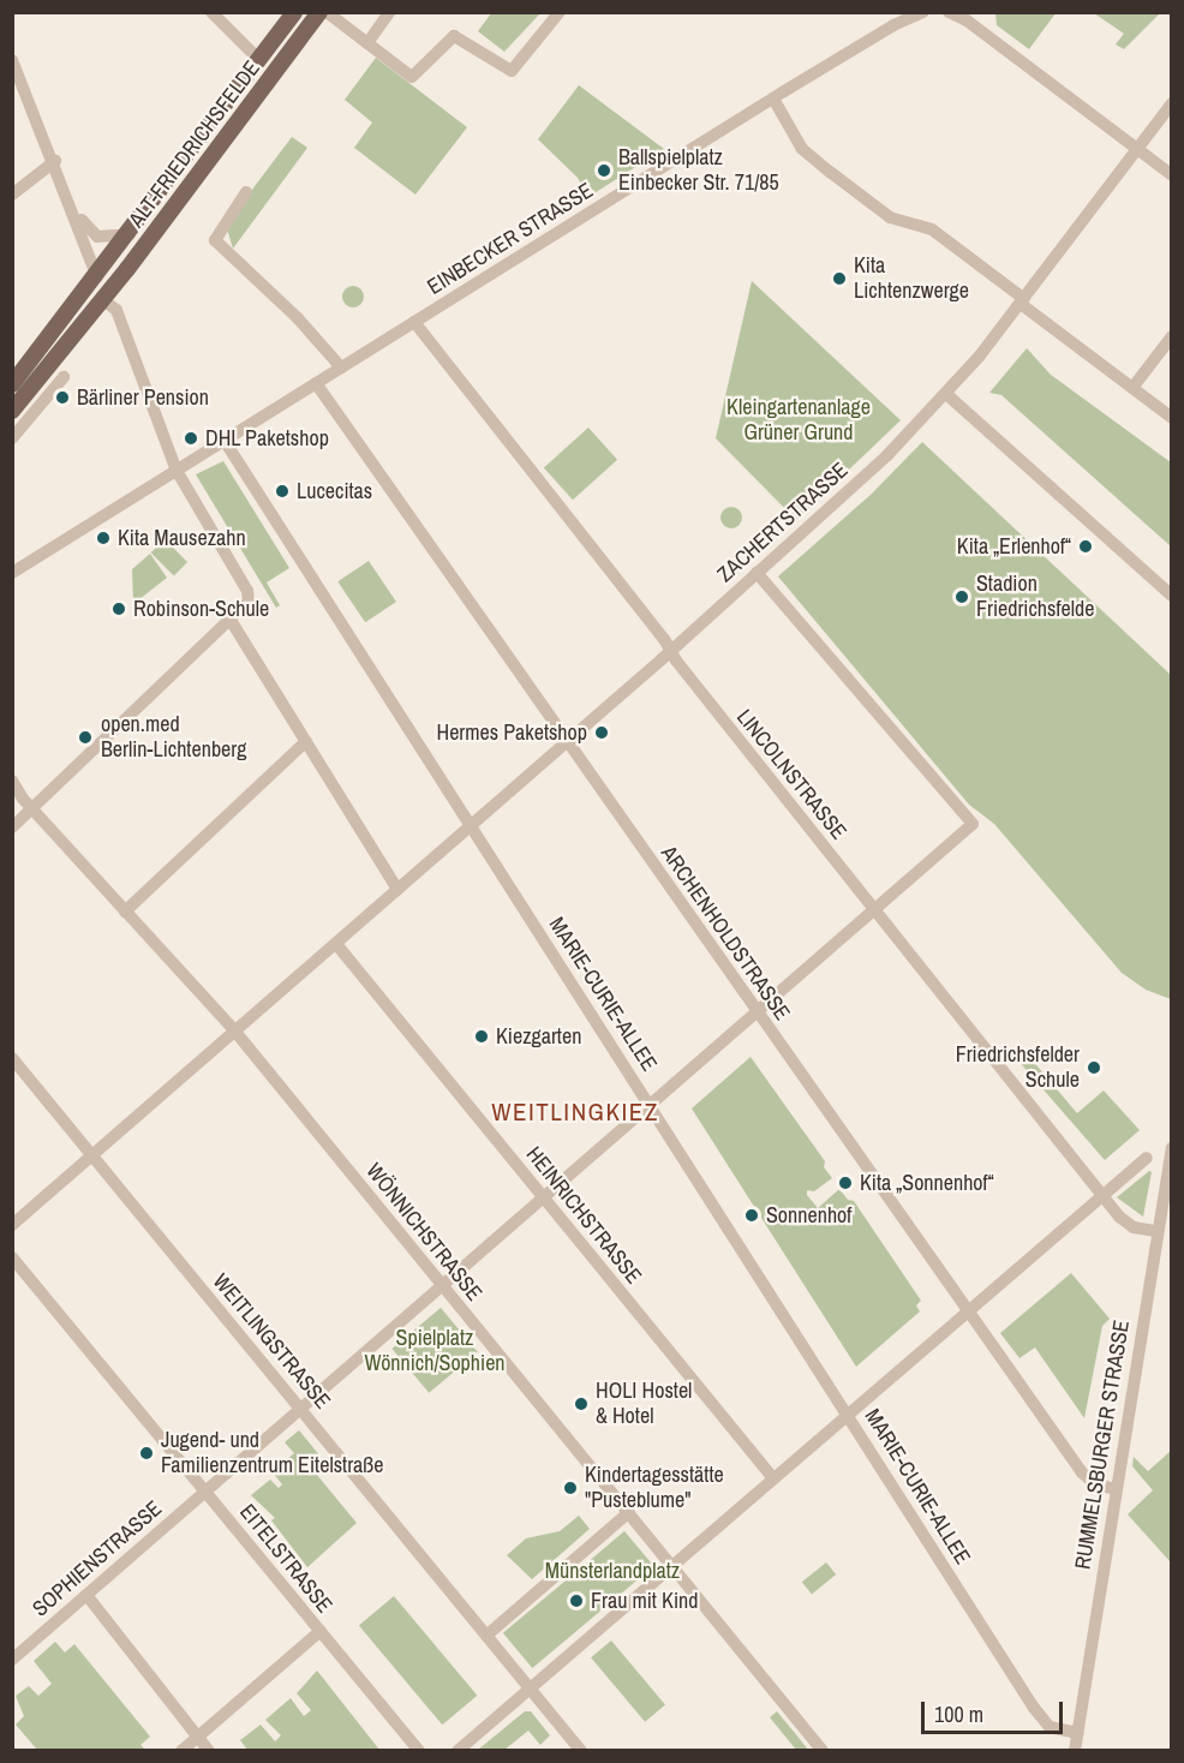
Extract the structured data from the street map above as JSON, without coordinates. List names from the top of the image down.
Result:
{
  "streets": {
    "main road": ["ALT-FRIEDRICHSFELDE"],
    "street": [
      "EINBECKER STRASSE",
      "ZACHERTSTRASSE",
      "LINCOLNSTRASSE",
      "ARCHENHOLDSTRASSE",
      "MARIE-CURIE-ALLEE",
      "HEINRICHSTRASSE",
      "WÖNNICHSTRASSE",
      "WEITLINGSTRASSE",
      "RUMMELSBURGER STRASSE",
      "SOPHIENSTRASSE",
      "EITELSTRASSE"
    ]
  },
  "crossings": [
    ["EINBECKER STRASSE", "LINCOLNSTRASSE"],
    ["EINBECKER STRASSE", "ARCHENHOLDSTRASSE"],
    ["EINBECKER STRASSE", "MARIE-CURIE-ALLEE"],
    ["ZACHERTSTRASSE", "LINCOLNSTRASSE"],
    ["ZACHERTSTRASSE", "ARCHENHOLDSTRASSE"],
    ["ZACHERTSTRASSE", "MARIE-CURIE-ALLEE"],
    ["ZACHERTSTRASSE", "HEINRICHSTRASSE"],
    ["ZACHERTSTRASSE", "WÖNNICHSTRASSE"],
    ["ZACHERTSTRASSE", "WEITLINGSTRASSE"],
    ["ZACHERTSTRASSE", "SOPHIENSTRASSE"],
    ["LINCOLNSTRASSE", "RUMMELSBURGER STRASSE"],
    ["LINCOLNSTRASSE", "SOPHIENSTRASSE"],
    ["ARCHENHOLDSTRASSE", "RUMMELSBURGER STRASSE"],
    ["ARCHENHOLDSTRASSE", "SOPHIENSTRASSE"],
    ["MARIE-CURIE-ALLEE", "RUMMELSBURGER STRASSE"],
    ["MARIE-CURIE-ALLEE", "SOPHIENSTRASSE"],
    ["HEINRICHSTRASSE", "SOPHIENSTRASSE"],
    ["WÖNNICHSTRASSE", "SOPHIENSTRASSE"],
    ["WEITLINGSTRASSE", "SOPHIENSTRASSE"],
    ["SOPHIENSTRASSE", "EITELSTRASSE"]
  ],
  "districts": ["WEITLINGKIEZ"],
  "parks": ["Kleingartenanlage Grüner Grund", "Spielplatz Wönnich/Sophien", "Münsterlandplatz"],
  "places": [
    "Ballspielplatz Einbecker Str. 71/85",
    "Kita Lichtenzwerge",
    "Bärliner Pension",
    "DHL Paketshop",
    "Lucecitas",
    "Kita Mausezahn",
    "Kita „Erlenhof“",
    "Stadion Friedrichsfelde",
    "Robinson-Schule",
    "Hermes Paketshop",
    "open.med Berlin-Lichtenberg",
    "Kiezgarten",
    "Friedrichsfelder Schule",
    "Kita „Sonnenhof“",
    "Sonnenhof",
    "HOLI Hostel & Hotel",
    "Jugend- und Familienzentrum Eitelstraße",
    "Kindertagesstätte \"Pusteblume\"",
    "Frau mit Kind"
  ],
  "scale_bar": "100 m"
}
